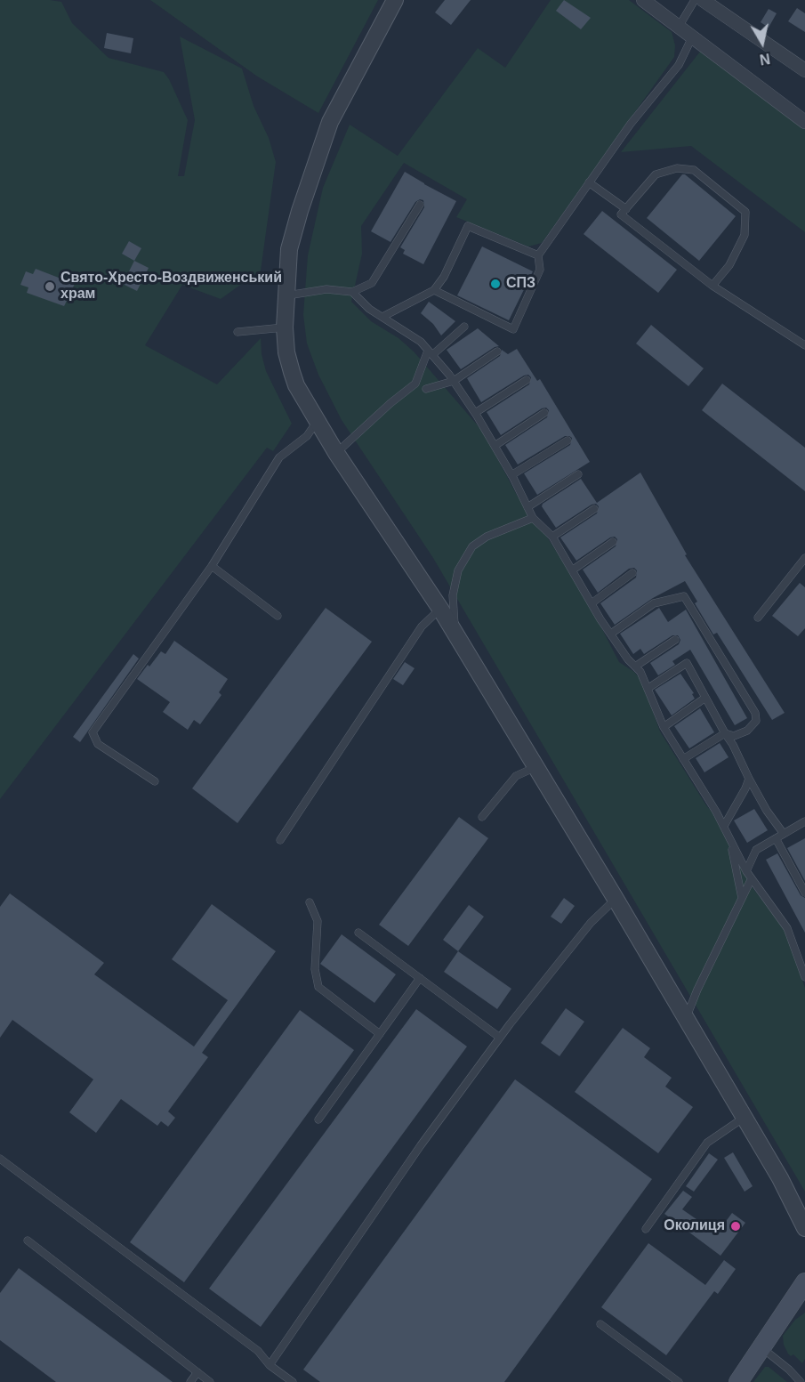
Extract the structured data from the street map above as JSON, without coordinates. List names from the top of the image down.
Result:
{
  "places": ["СПЗ", "Свято-Хресто-Воздвиженський храм", "Околиця"],
  "north": "bottom"
}
